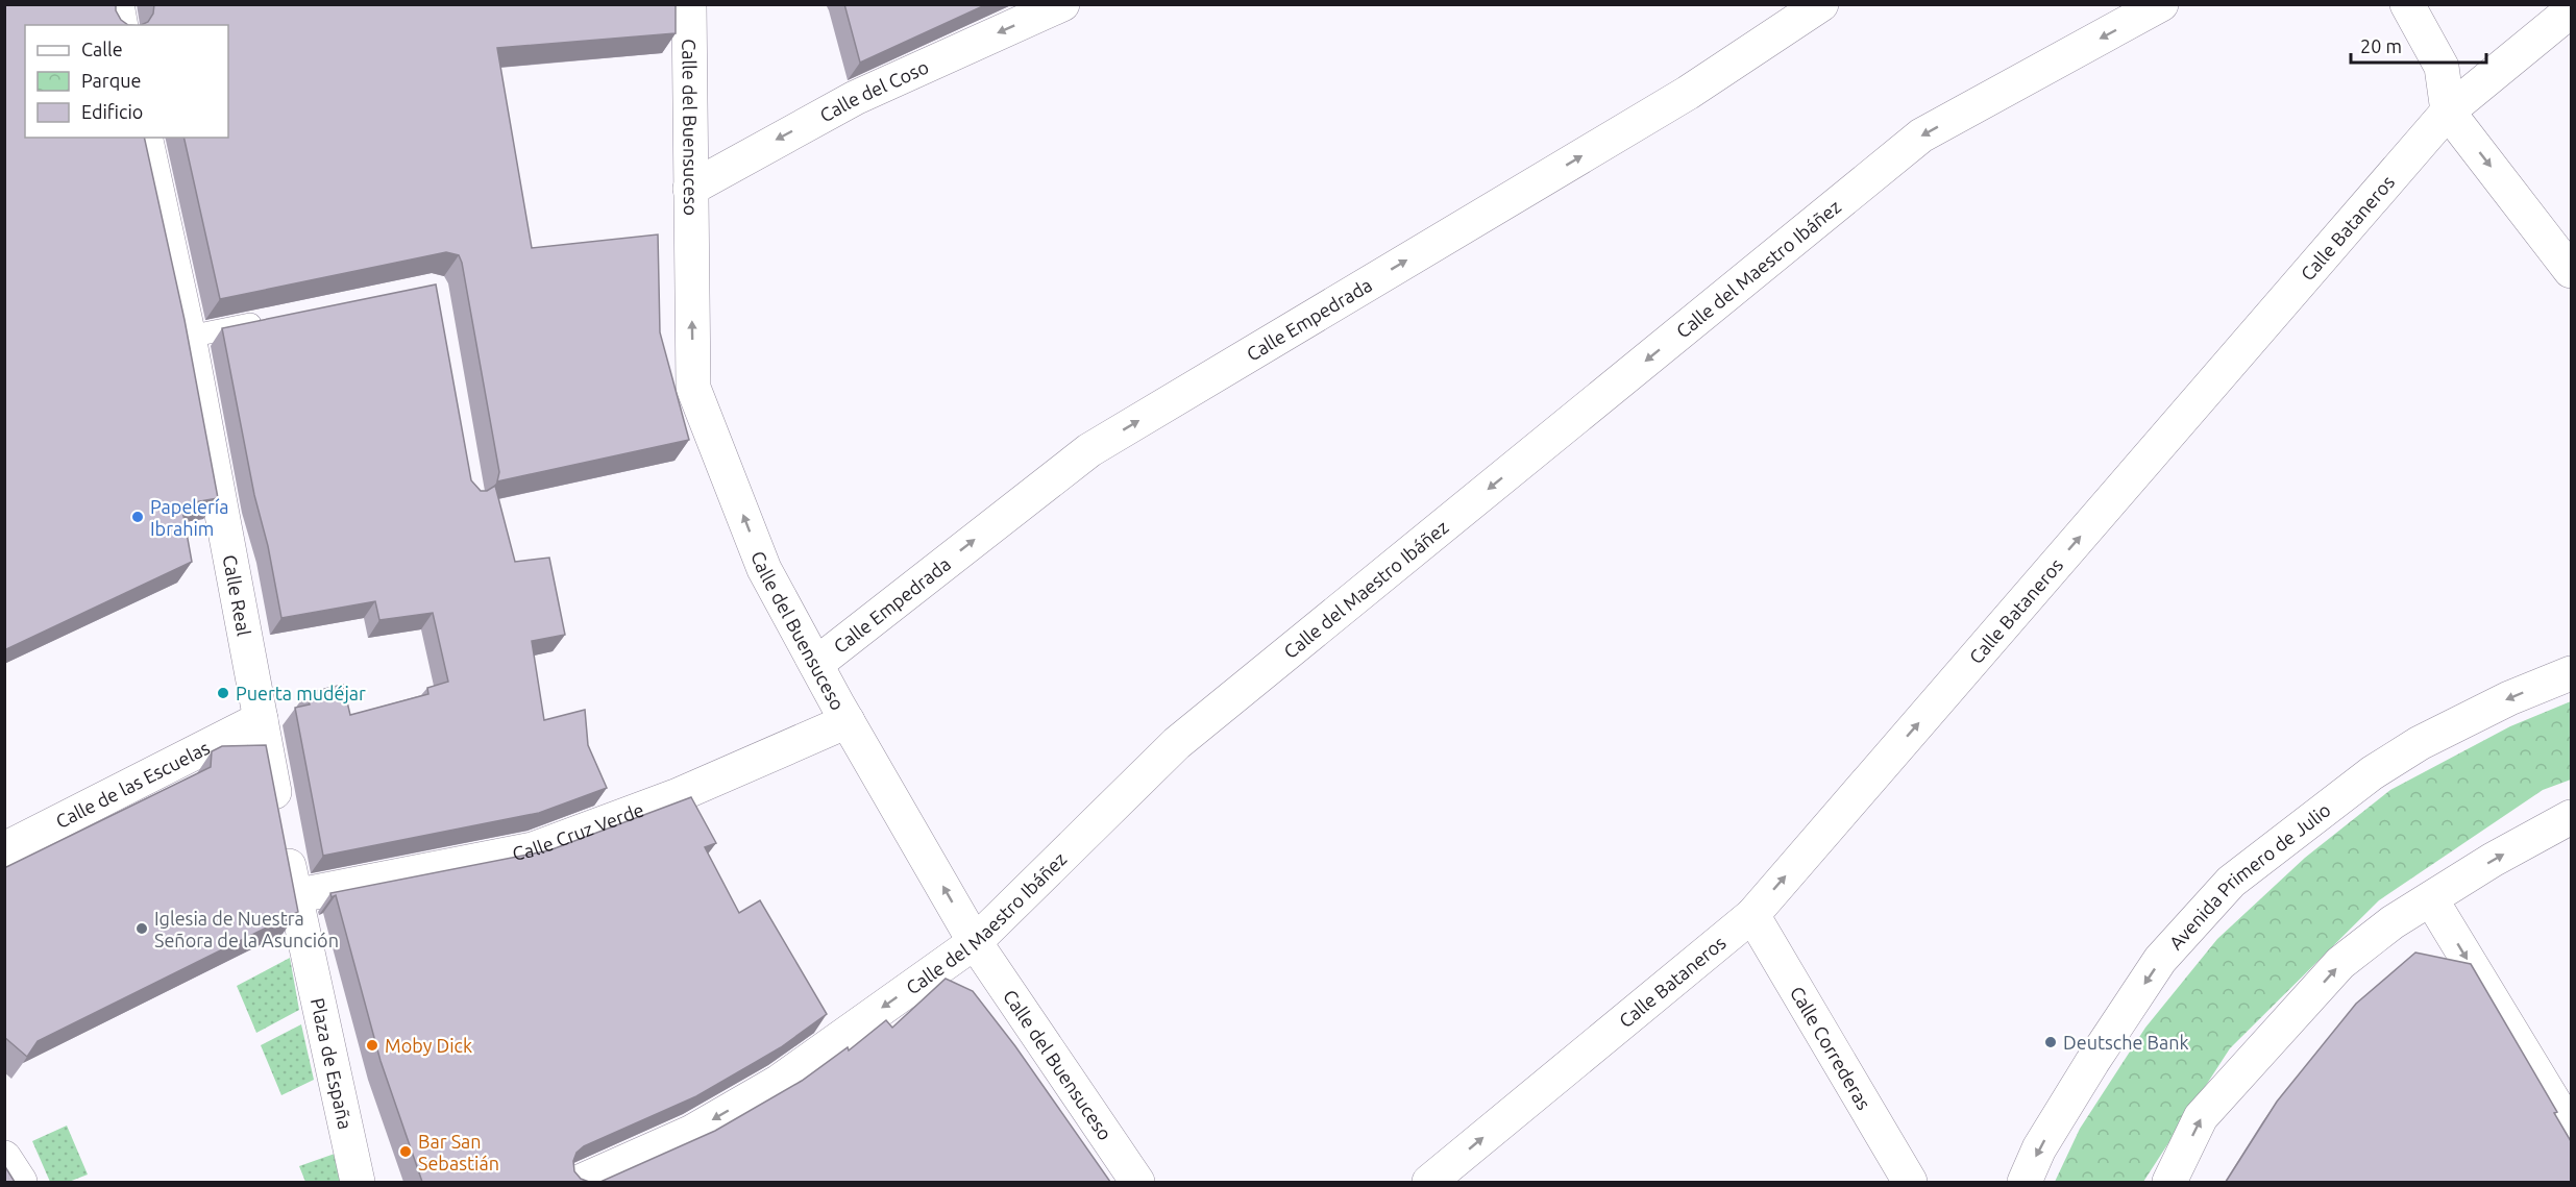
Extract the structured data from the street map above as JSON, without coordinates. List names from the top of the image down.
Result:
{
  "streets": {
    "street": [
      "Calle del Coso",
      "Calle del Buensuceso",
      "Calle Bataneros",
      "Calle del Maestro Ibáñez",
      "Calle Empedrada",
      "Calle Real",
      "Calle de las Escuelas",
      "Calle Cruz Verde",
      "Avenida Primero de Julio",
      "Calle Correderas",
      "Plaza de España"
    ]
  },
  "crossings": [
    ["Calle del Coso", "Calle del Buensuceso"],
    ["Calle del Buensuceso", "Calle del Maestro Ibáñez"],
    ["Calle del Buensuceso", "Calle Empedrada"],
    ["Calle del Buensuceso", "Calle Cruz Verde"],
    ["Calle Bataneros", "Calle Correderas"],
    ["Calle Real", "Calle de las Escuelas"],
    ["Calle Real", "Calle Cruz Verde"],
    ["Calle Real", "Plaza de España"]
  ],
  "one_way": [
    "Calle del Coso",
    "Calle del Buensuceso",
    "Calle Bataneros",
    "Calle del Maestro Ibáñez",
    "Calle Empedrada"
  ],
  "places": [
    "Papelería Ibrahim",
    "Puerta mudéjar",
    "Iglesia de Nuestra Señora de la Asunción",
    "Deutsche Bank",
    "Moby Dick",
    "Bar San Sebastián"
  ],
  "legend": ["Calle", "Parque", "Edificio"],
  "scale_bar": "20 m"
}
